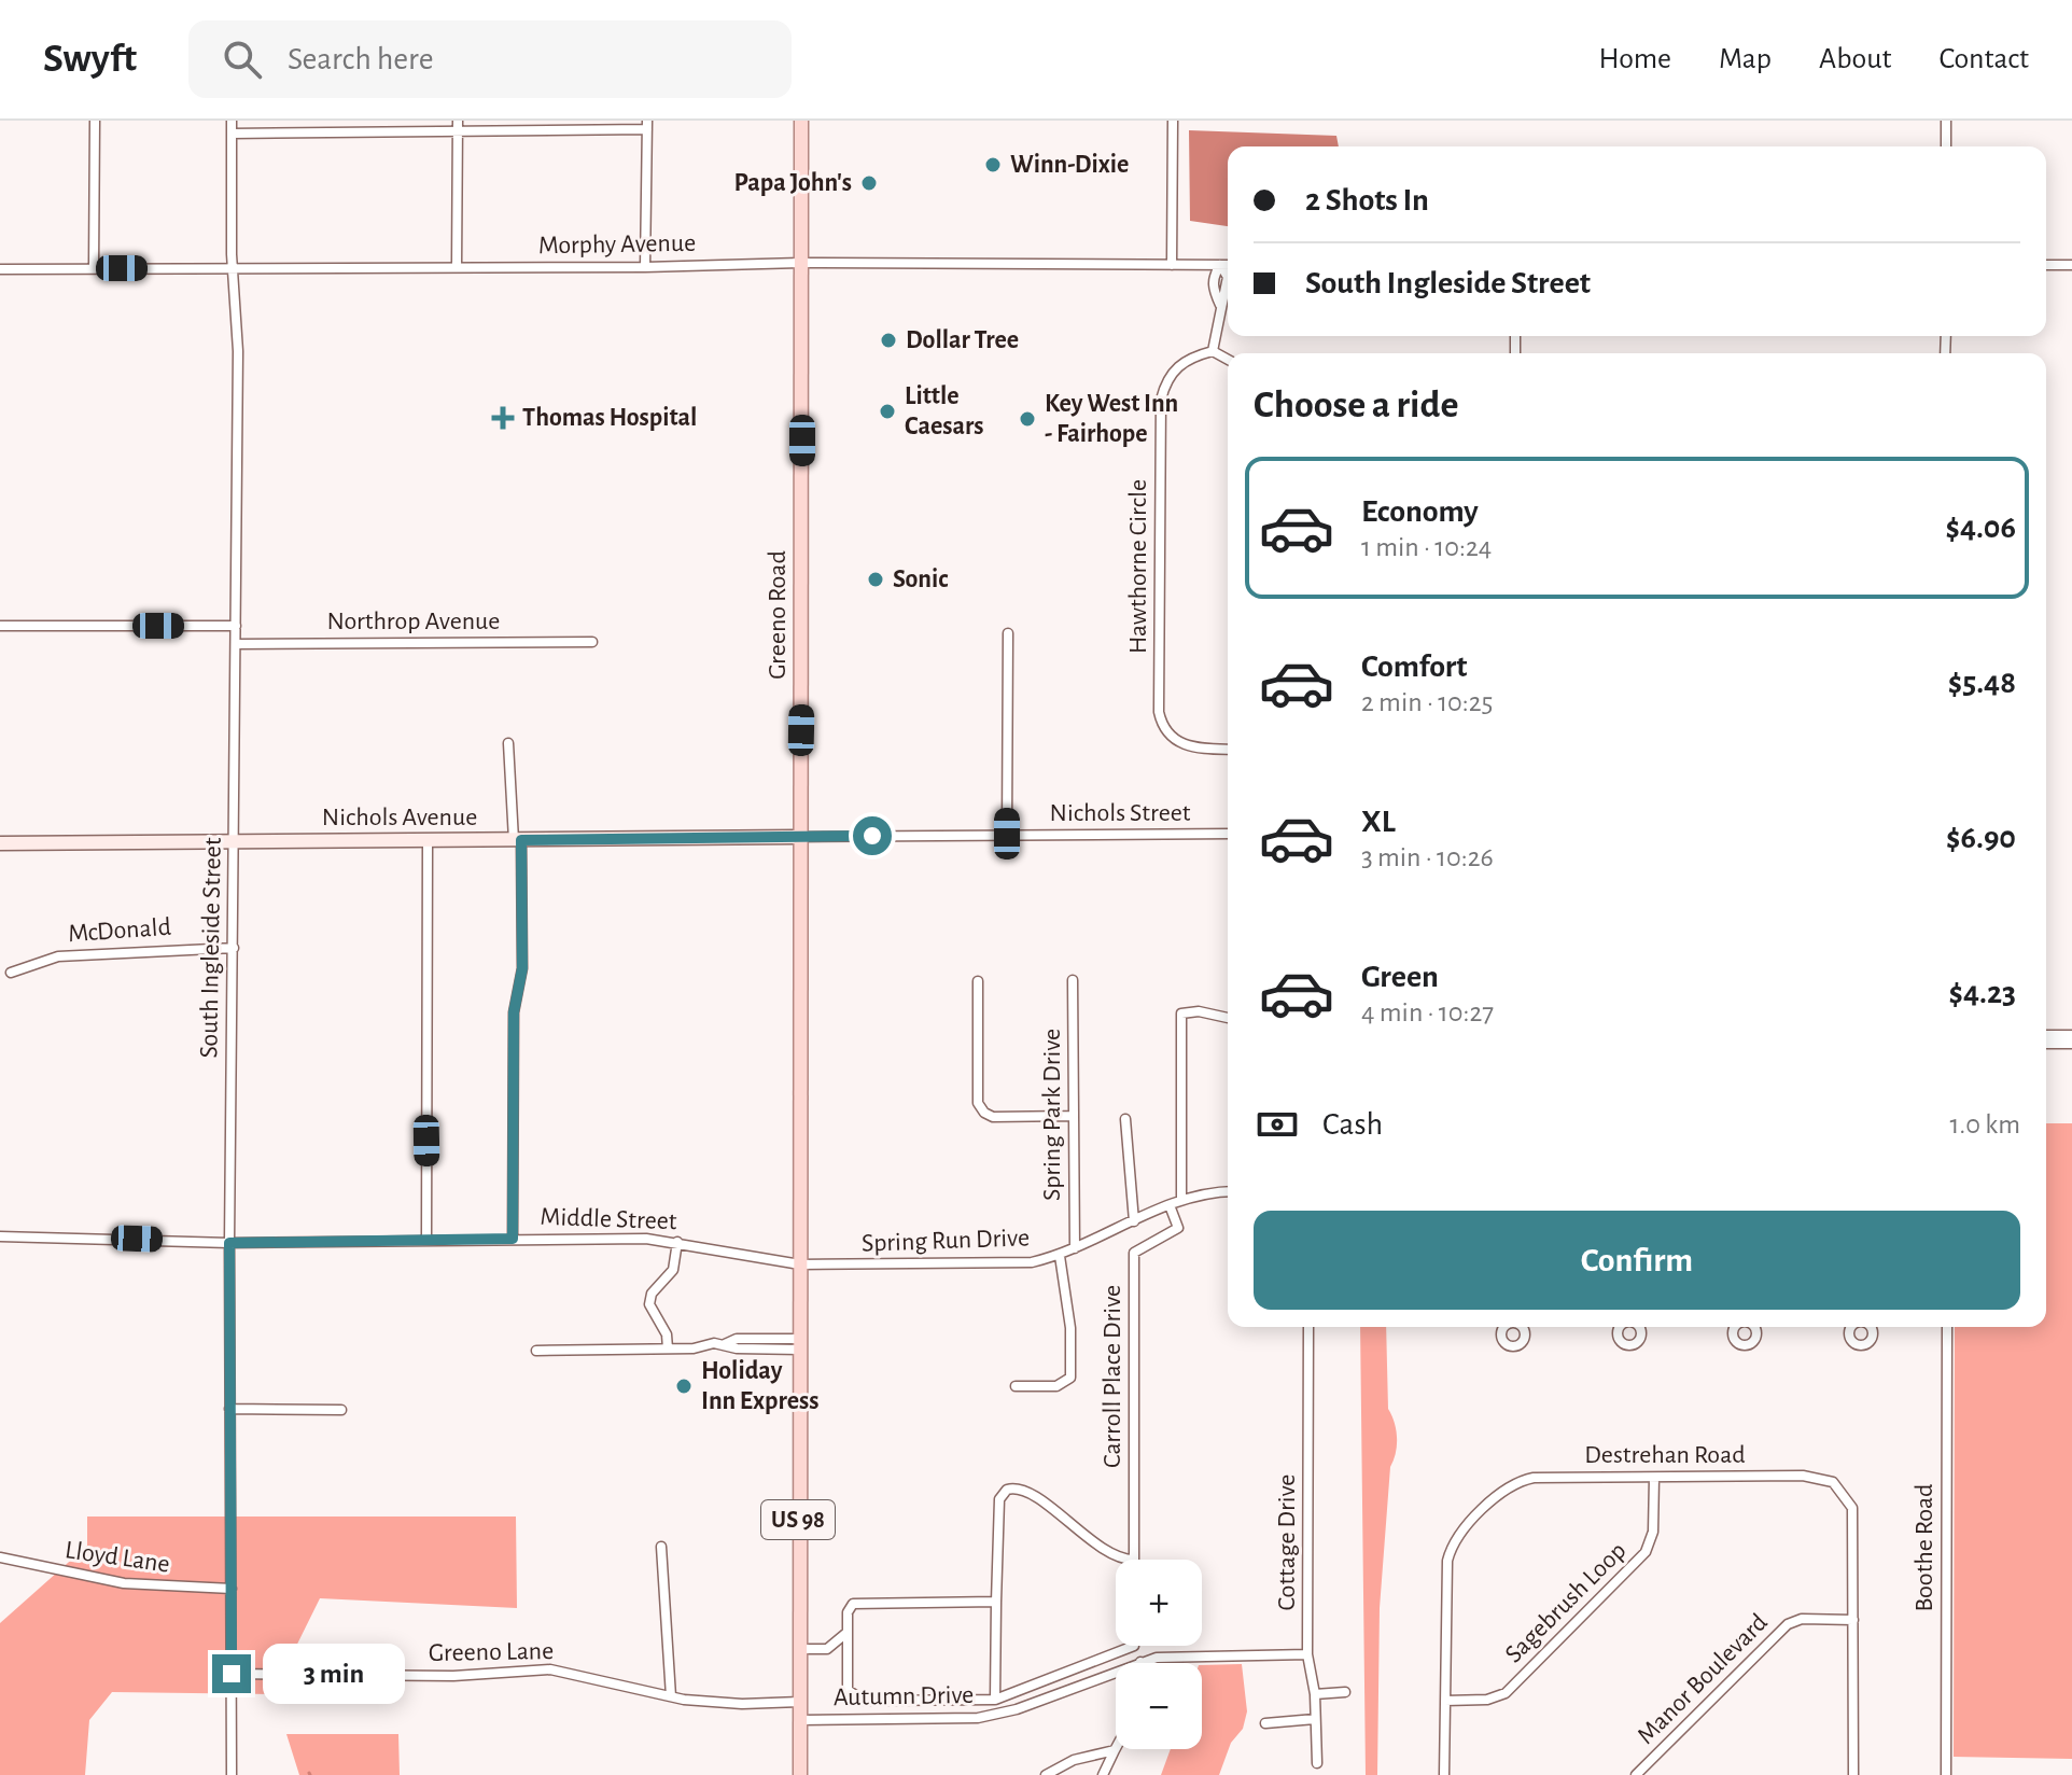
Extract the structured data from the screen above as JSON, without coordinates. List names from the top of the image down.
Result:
{
  "streets": {
    "main road": ["Greeno Road", "US 98"],
    "street": [
      "Morphy Avenue",
      "Hawthorne Circle",
      "Northrop Avenue",
      "Nichols Street",
      "Nichols Avenue",
      "McDonald",
      "South Ingleside Street",
      "Spring Park Drive",
      "Middle Street",
      "Spring Run Drive",
      "Carroll Place Drive",
      "Destrehan Road",
      "Cottage Drive",
      "Boothe Road",
      "Lloyd Lane",
      "Sagebrush Loop",
      "Greeno Lane",
      "Manor Boulevard",
      "Autumn Drive"
    ]
  },
  "crossings": [
    ["Morphy Avenue", "Greeno Road"],
    ["Morphy Avenue", "South Ingleside Street"],
    ["Greeno Road", "Nichols Street"],
    ["Greeno Road", "Nichols Avenue"],
    ["Greeno Road", "Middle Street"],
    ["Greeno Road", "Spring Run Drive"],
    ["Greeno Road", "US 98"],
    ["Northrop Avenue", "South Ingleside Street"],
    ["Nichols Street", "Nichols Avenue"],
    ["Nichols Avenue", "South Ingleside Street"],
    ["McDonald", "South Ingleside Street"],
    ["South Ingleside Street", "Middle Street"],
    ["South Ingleside Street", "Lloyd Lane"],
    ["South Ingleside Street", "Greeno Lane"],
    ["Spring Park Drive", "Spring Run Drive"],
    ["Middle Street", "Spring Run Drive"],
    ["Middle Street", "US 98"],
    ["Spring Run Drive", "Carroll Place Drive"],
    ["Spring Run Drive", "US 98"],
    ["Destrehan Road", "Sagebrush Loop"],
    ["Destrehan Road", "Manor Boulevard"],
    ["US 98", "Greeno Lane"],
    ["US 98", "Autumn Drive"],
    ["Cottage Drive", "Autumn Drive"]
  ],
  "places": {
    "other": [
      "Winn-Dixie",
      "Papa John's",
      "Dollar Tree",
      "Little Caesars",
      "Key West Inn - Fairhope",
      "Sonic",
      "Holiday Inn Express"
    ],
    "health": ["Thomas Hospital"]
  },
  "page": {
    "header": "Swyft",
    "search": "Search here",
    "nav": [
      "Home",
      "Map",
      "About",
      "Contact"
    ],
    "banner": ["2 Shots In", "South Ingleside Street"],
    "heading": "Choose a ride",
    "list": [
      {
        "name": "Economy",
        "note": "1 min · 10:24",
        "value": "$4.06"
      },
      {
        "name": "Comfort",
        "note": "2 min · 10:25",
        "value": "$5.48"
      },
      {
        "name": "XL",
        "note": "3 min · 10:26",
        "value": "$6.90"
      },
      {
        "name": "Green",
        "note": "4 min · 10:27",
        "value": "$4.23"
      }
    ],
    "pay": ["Cash", "1.0 km"],
    "buttons": "Confirm",
    "map_buttons": ["+", "−"],
    "bubble": "3 min"
  }
}
